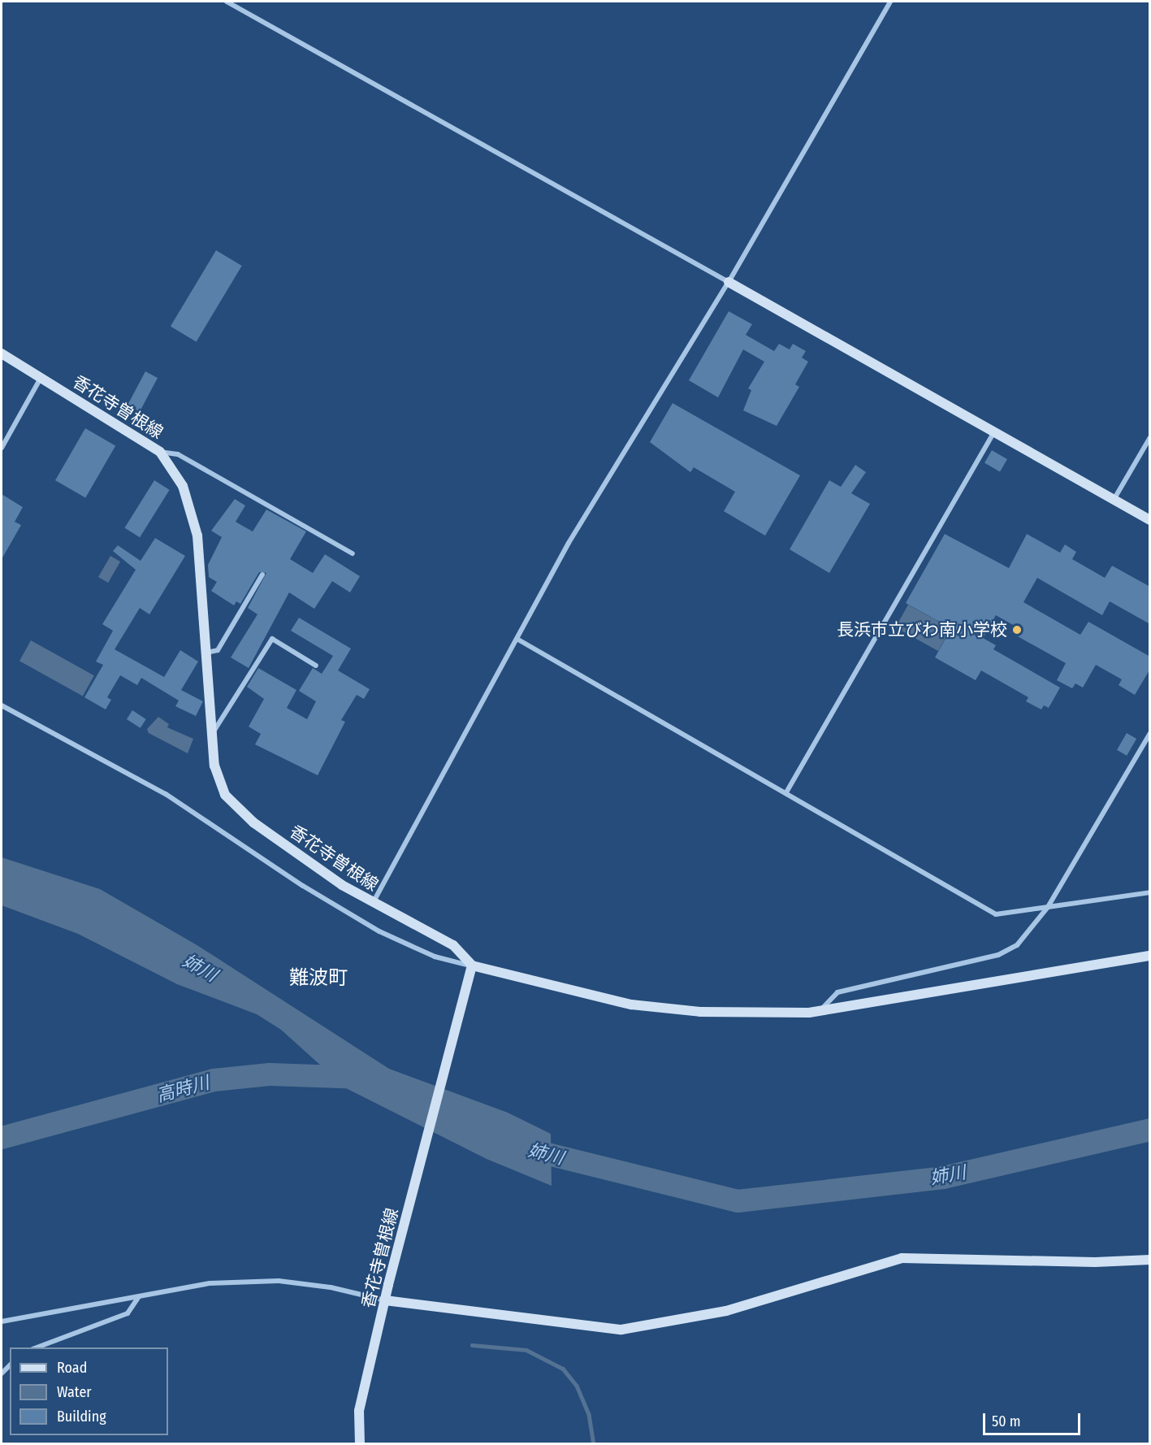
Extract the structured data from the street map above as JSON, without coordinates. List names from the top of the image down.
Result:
{
  "streets": {
    "street": ["香花寺曽根線"]
  },
  "districts": ["難波町"],
  "water": ["姉川", "高時川"],
  "places": ["長浜市立びわ南小学校"],
  "legend": ["Road", "Water", "Building"],
  "scale_bar": "50 m"
}
